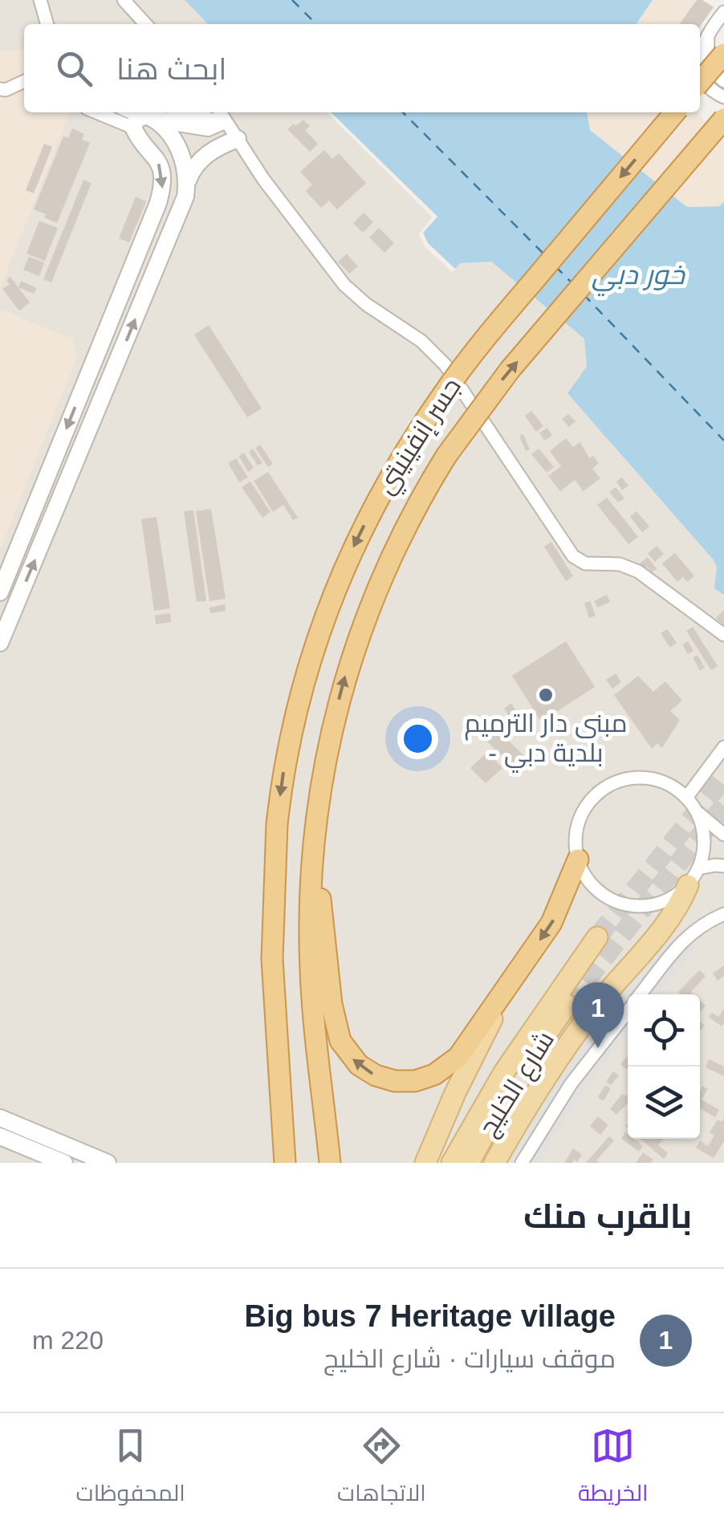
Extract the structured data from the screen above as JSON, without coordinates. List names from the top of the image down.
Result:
{
  "streets": {
    "highway": ["جسر إنفينيتي"],
    "main road": ["شارع الخليج"]
  },
  "water": ["خور دبي"],
  "places": ["مبنى دار الترميم - بلدية دبي"],
  "page": {
    "search": "ابحث هنا",
    "pins": "1",
    "heading": "بالقرب منك",
    "list": [
      {
        "mark": "1",
        "name": "Big bus 7 Heritage village",
        "note": "موقف سيارات · شارع الخليج",
        "value": "220 m"
      }
    ],
    "nav": ["الخريطة", "الاتجاهات", "المحفوظات"]
  }
}
